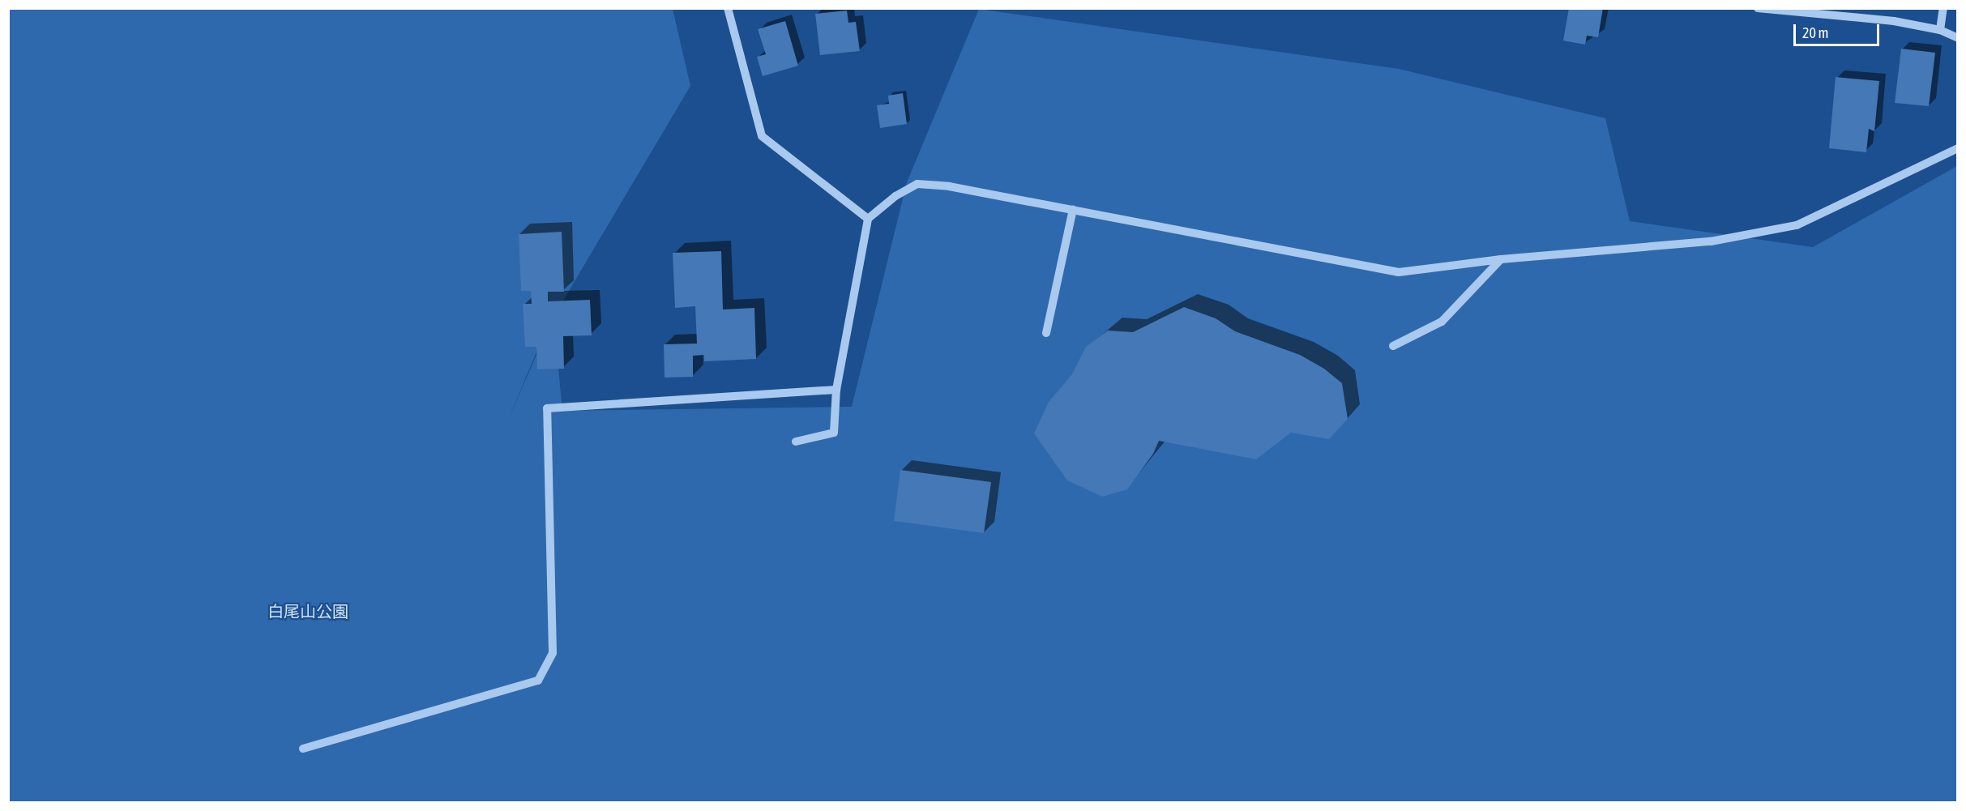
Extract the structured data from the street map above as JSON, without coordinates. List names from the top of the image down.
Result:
{
  "parks": ["白尾山公園"],
  "scale_bar": "20 m"
}
